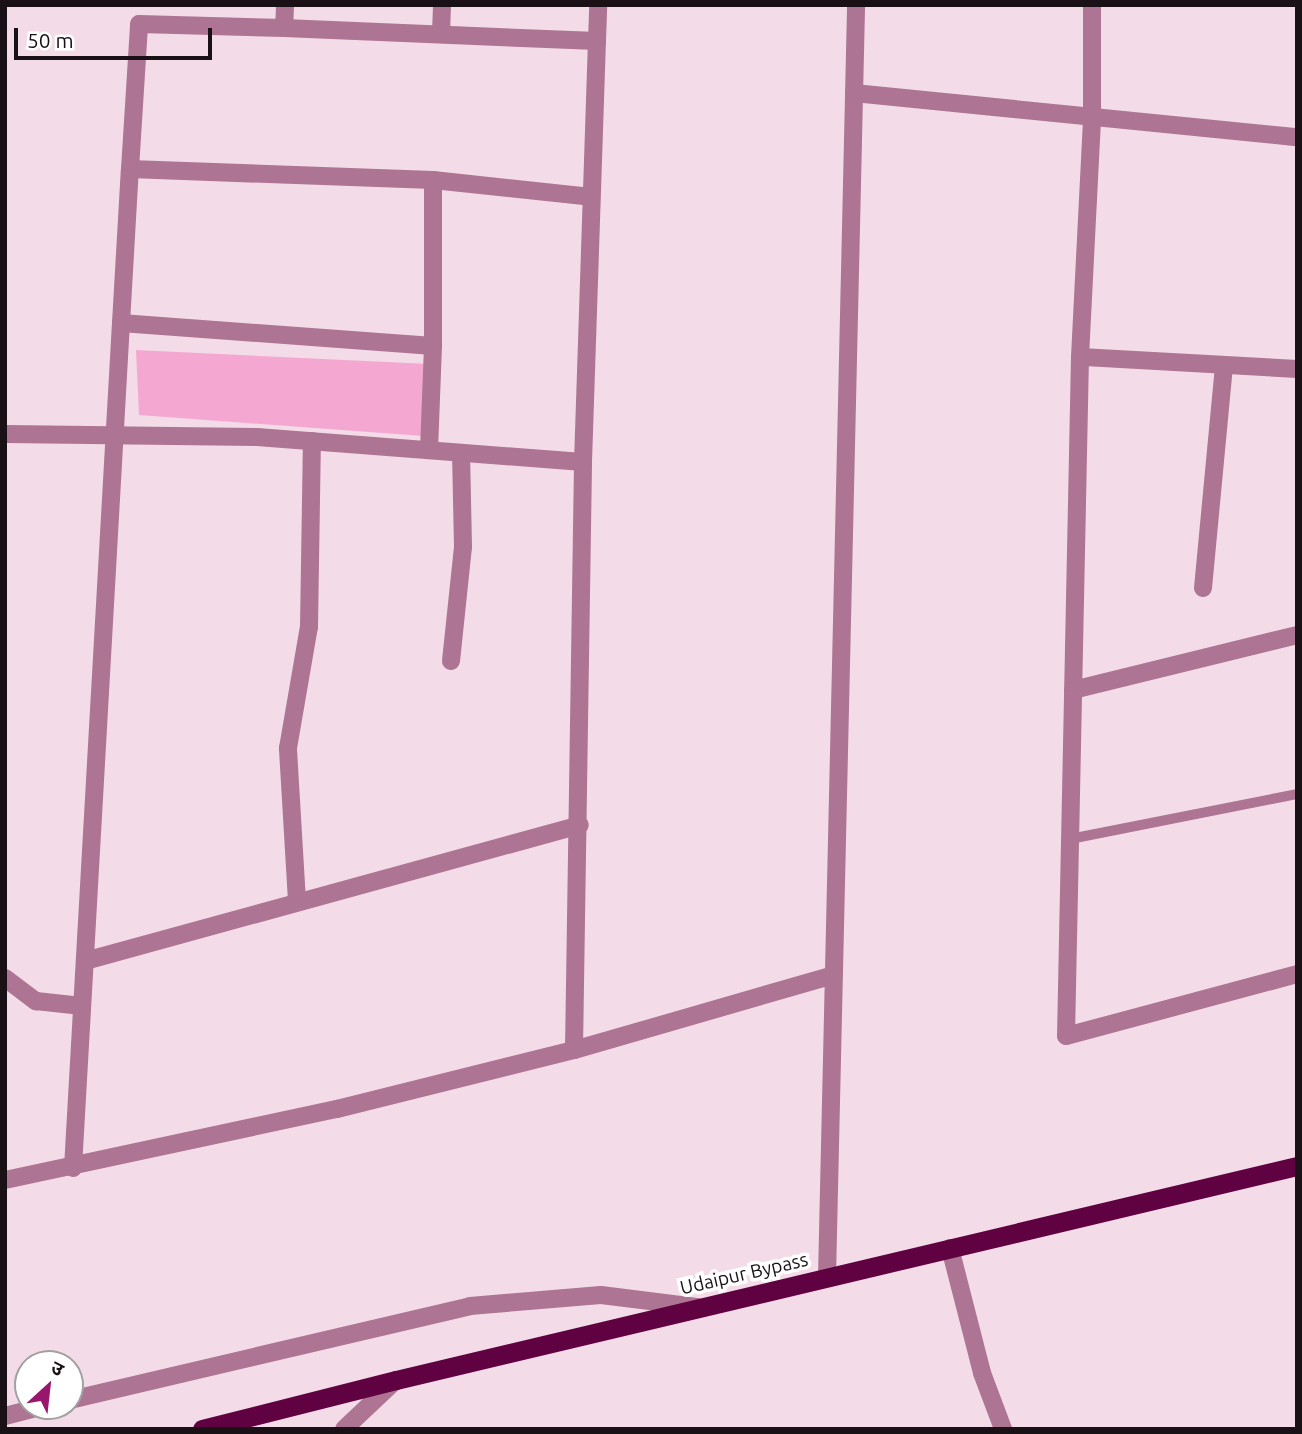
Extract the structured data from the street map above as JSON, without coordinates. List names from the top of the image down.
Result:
{
  "streets": {
    "highway": ["Udaipur Bypass"]
  },
  "scale_bar": "50 m",
  "north": "top right"
}
